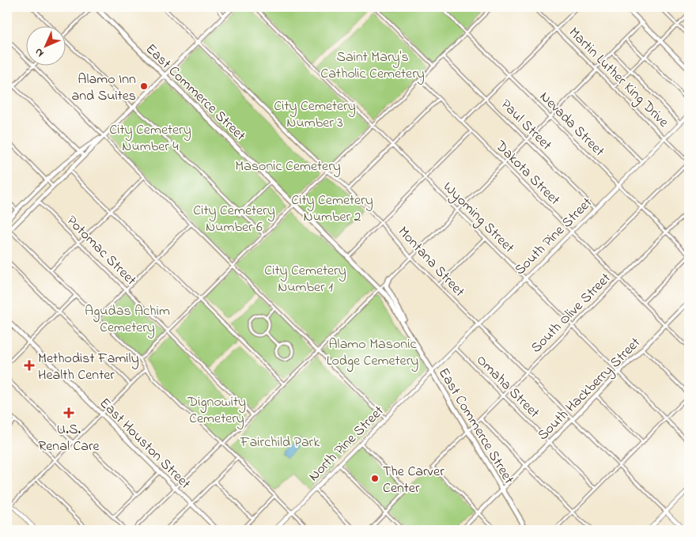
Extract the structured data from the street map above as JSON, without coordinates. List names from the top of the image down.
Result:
{
  "streets": {
    "main road": ["East Commerce Street", "South Hackberry Street", "East Houston Street"],
    "street": [
      "Martin Luther King Drive",
      "Nevada Street",
      "Paul Street",
      "Dakota Street",
      "Wyoming Street",
      "South Pine Street",
      "Potomac Street",
      "Montana Street",
      "South Olive Street",
      "Omaha Street",
      "North Pine Street"
    ]
  },
  "crossings": [
    ["Martin Luther King Drive", "South Pine Street"],
    ["East Commerce Street", "South Pine Street"],
    ["East Commerce Street", "South Olive Street"],
    ["East Commerce Street", "South Hackberry Street"],
    ["East Commerce Street", "North Pine Street"],
    ["Nevada Street", "South Pine Street"],
    ["Nevada Street", "South Olive Street"],
    ["Paul Street", "South Pine Street"],
    ["Dakota Street", "South Pine Street"],
    ["Dakota Street", "South Olive Street"],
    ["Dakota Street", "South Hackberry Street"],
    ["Wyoming Street", "South Pine Street"],
    ["Wyoming Street", "South Olive Street"],
    ["Wyoming Street", "South Hackberry Street"],
    ["South Pine Street", "Montana Street"],
    ["South Pine Street", "Omaha Street"],
    ["South Pine Street", "North Pine Street"],
    ["Montana Street", "South Olive Street"],
    ["Montana Street", "South Hackberry Street"],
    ["South Olive Street", "Omaha Street"],
    ["South Olive Street", "South Hackberry Street"],
    ["Omaha Street", "South Hackberry Street"]
  ],
  "parks": [
    "Saint Mary's Catholic Cemetery",
    "City Cemetery Number 3",
    "City Cemetery Number 4",
    "Masonic Cemetery",
    "City Cemetery Number 2",
    "City Cemetery Number 6",
    "City Cemetery Number 1",
    "Agudas Achim Cemetery",
    "Alamo Masonic Lodge Cemetery",
    "Dignowity Cemetery",
    "Fairchild Park"
  ],
  "places": {
    "other": ["Alamo Inn and Suites", "The Carver Center"],
    "health": ["Methodist Family Health Center", "U.S. Renal Care"]
  },
  "north": "bottom left"
}
